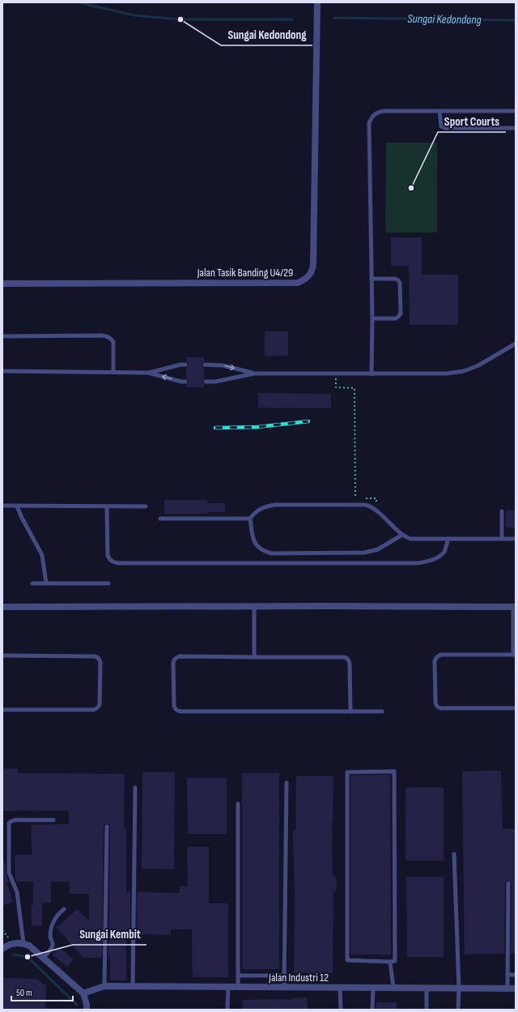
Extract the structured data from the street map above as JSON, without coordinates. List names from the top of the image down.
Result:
{
  "streets": {
    "street": ["Jalan Tasik Banding U4/29", "Jalan Industri 12"]
  },
  "water": ["Sungai Kedondong"],
  "places": ["Sungai Kedondong", "Sport Courts", "Sungai Kembit"],
  "scale_bar": "50 m"
}
